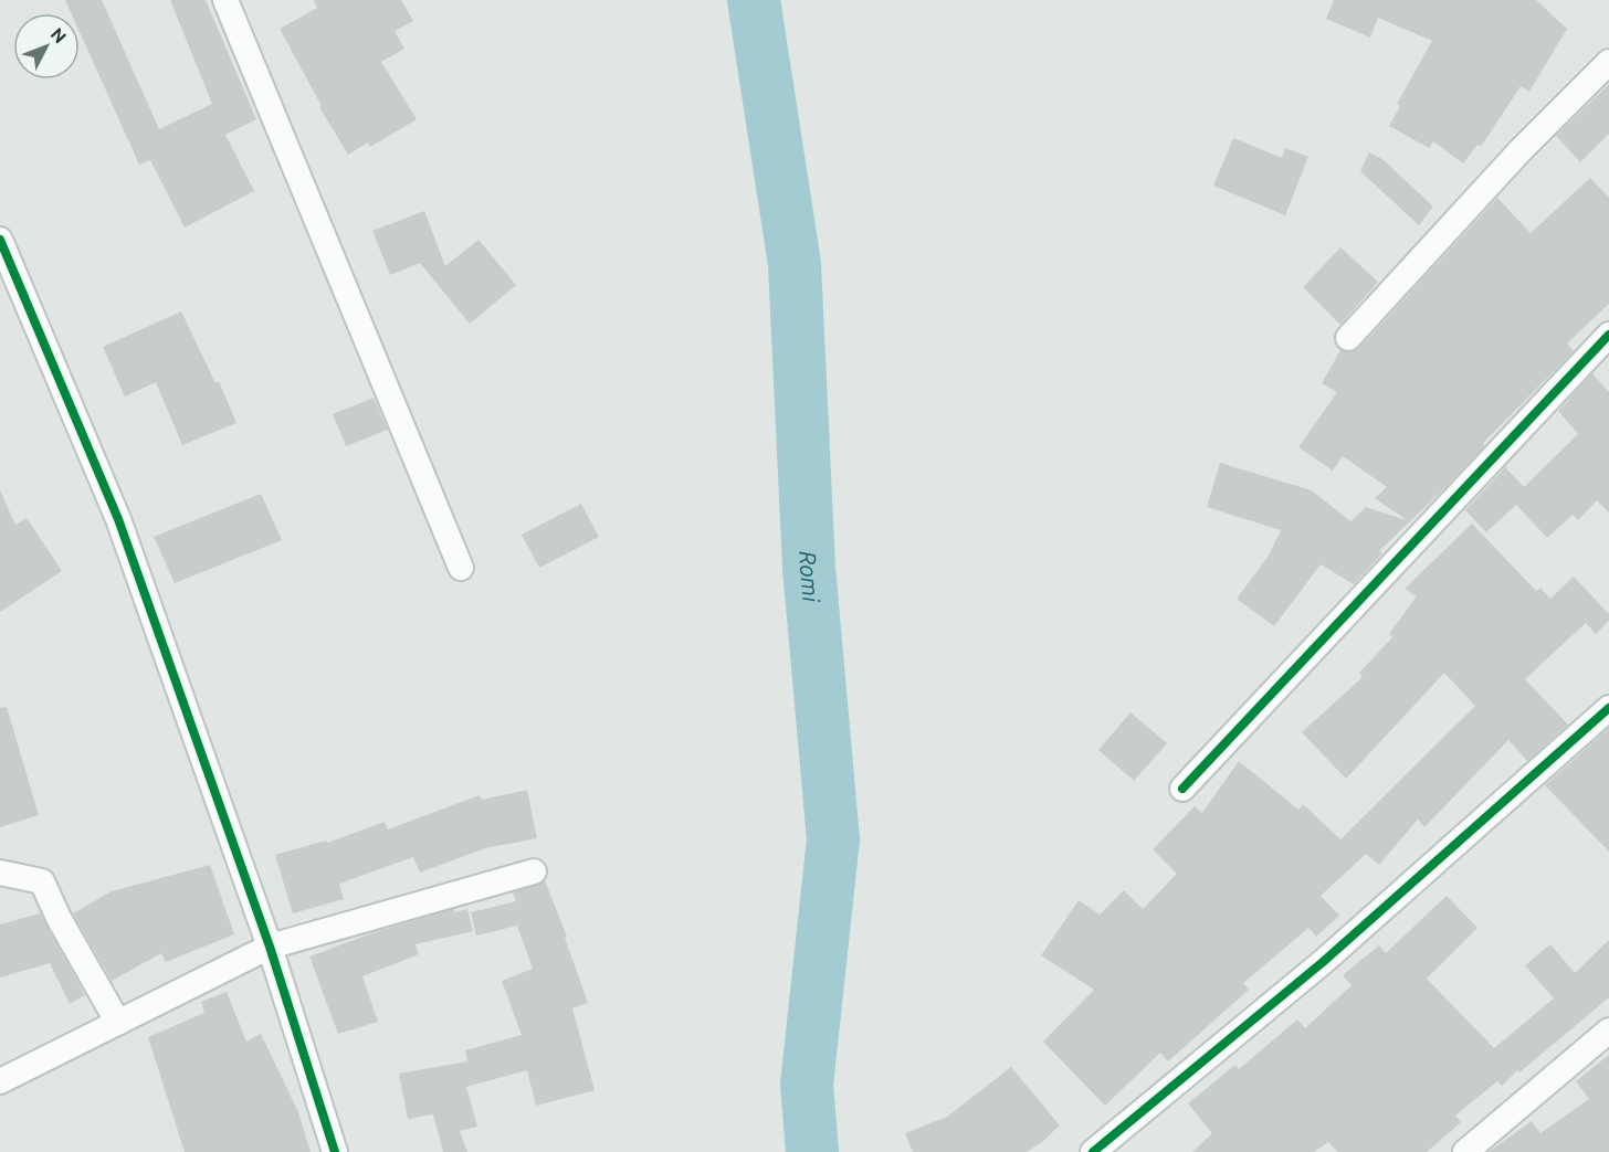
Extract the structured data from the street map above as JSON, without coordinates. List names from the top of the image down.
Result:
{
  "water": ["Romi"],
  "north": "top right"
}
